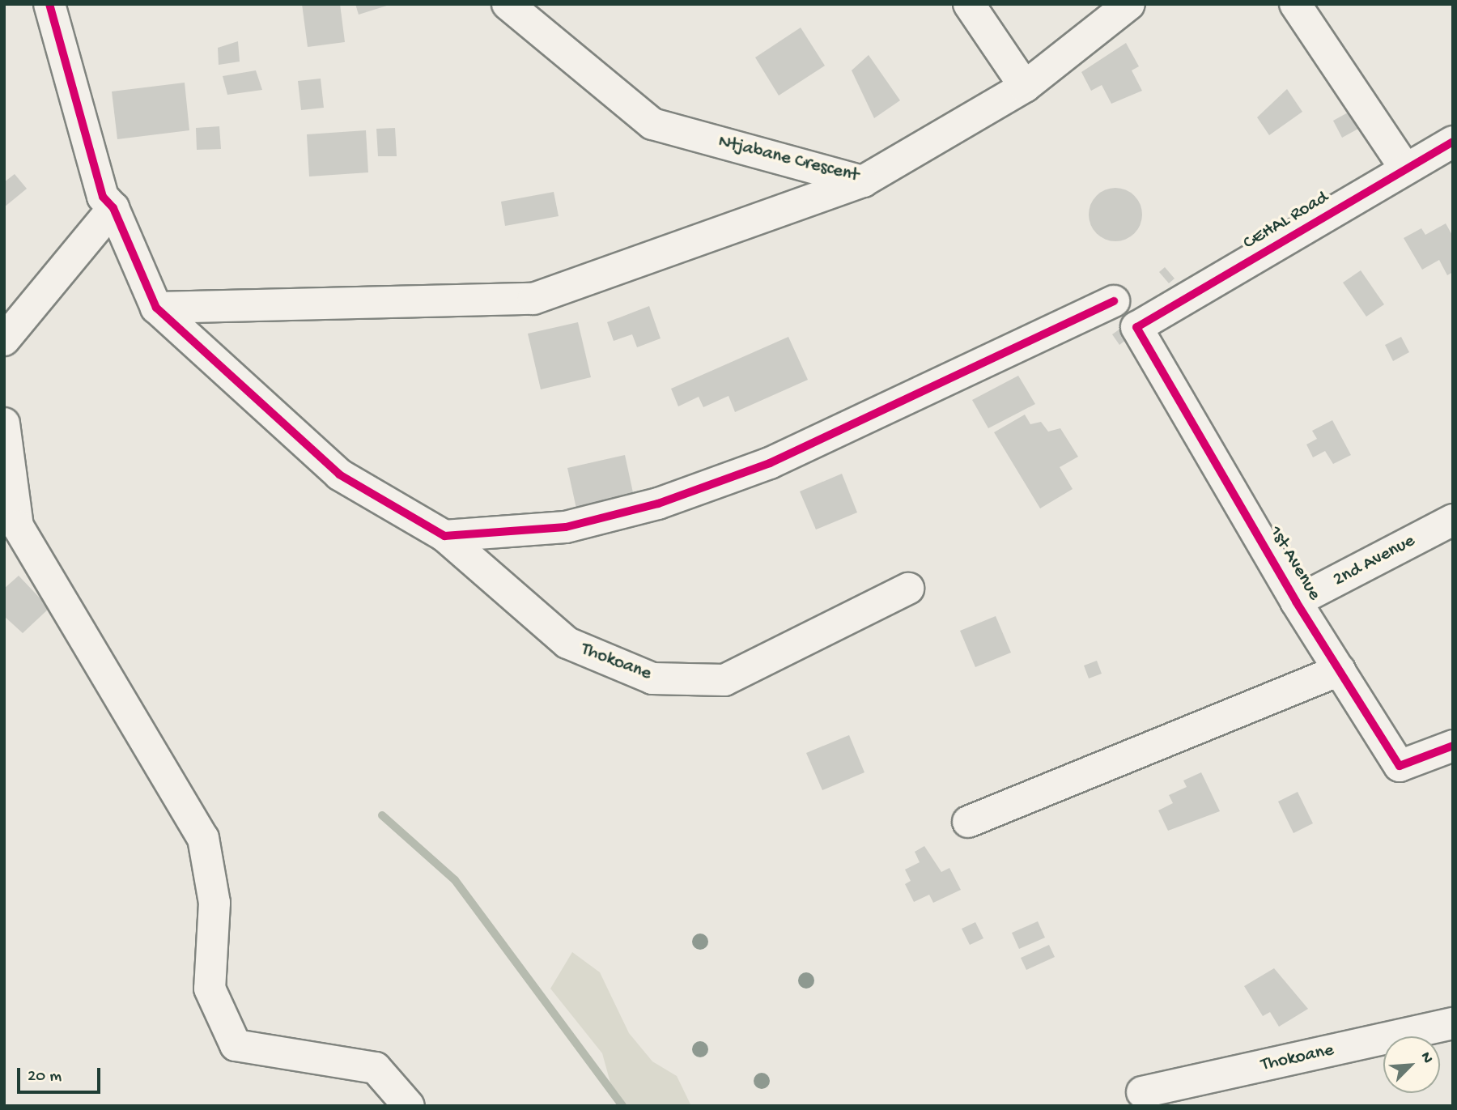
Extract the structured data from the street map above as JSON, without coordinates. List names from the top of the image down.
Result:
{
  "streets": {
    "street": [
      "Ntjabane Crescent",
      "CEHAL Road",
      "2nd Avenue",
      "1st Avenue",
      "Thokoane"
    ]
  },
  "crossings": [
    ["CEHAL Road", "1st Avenue"],
    ["2nd Avenue", "1st Avenue"]
  ],
  "scale_bar": "20 m",
  "north": "top right"
}
